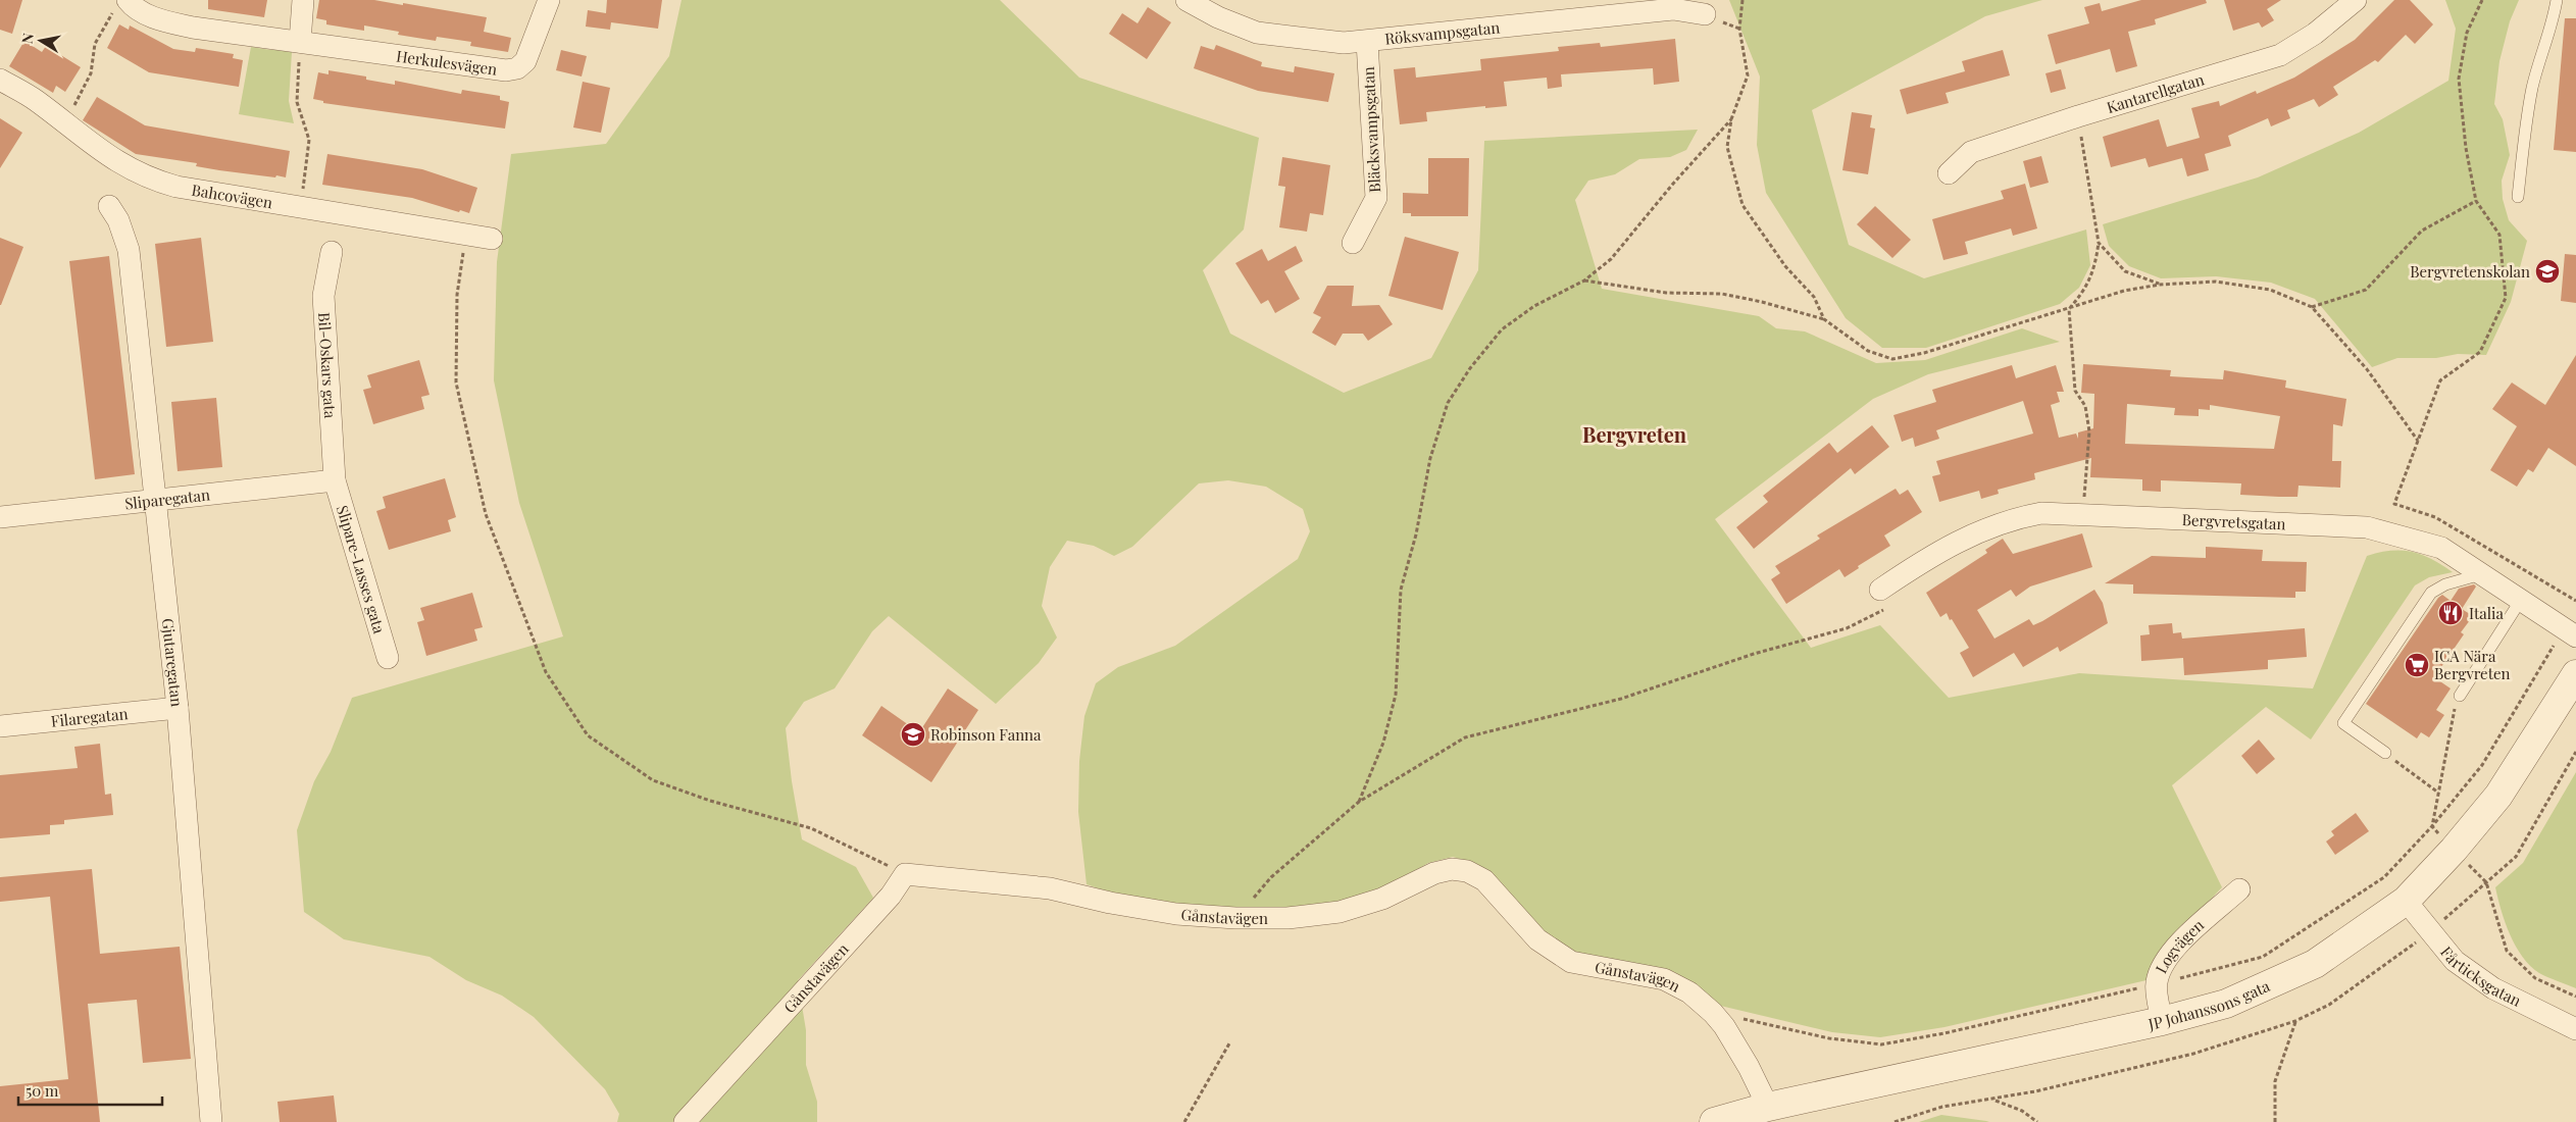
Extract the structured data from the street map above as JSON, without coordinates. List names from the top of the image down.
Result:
{
  "streets": {
    "street": [
      "Röksvampsgatan",
      "Herkulesvägen",
      "Kantarellgatan",
      "Bläcksvampsgatan",
      "Bahcovägen",
      "Bil-Oskars gata",
      "Sliparegatan",
      "Bergvretsgatan",
      "Slipare-Lasses gata",
      "Gjutaregatan",
      "Filaregatan",
      "Gånstavägen",
      "Logvägen",
      "Fårticksgatan",
      "JP Johanssons gata"
    ]
  },
  "crossings": [
    ["Röksvampsgatan", "Bläcksvampsgatan"],
    ["Bil-Oskars gata", "Sliparegatan"],
    ["Bil-Oskars gata", "Slipare-Lasses gata"],
    ["Sliparegatan", "Slipare-Lasses gata"],
    ["Sliparegatan", "Gjutaregatan"],
    ["Gjutaregatan", "Filaregatan"],
    ["Gånstavägen", "JP Johanssons gata"],
    ["Logvägen", "JP Johanssons gata"],
    ["Fårticksgatan", "JP Johanssons gata"]
  ],
  "districts": ["Bergvreten"],
  "places": {
    "school or university": ["Bergvretenskolan", "Robinson Fanna"],
    "restaurant": ["Italia"],
    "supermarket": ["ICA Nära Bergvreten"]
  },
  "scale_bar": "50 m",
  "north": "left"
}
